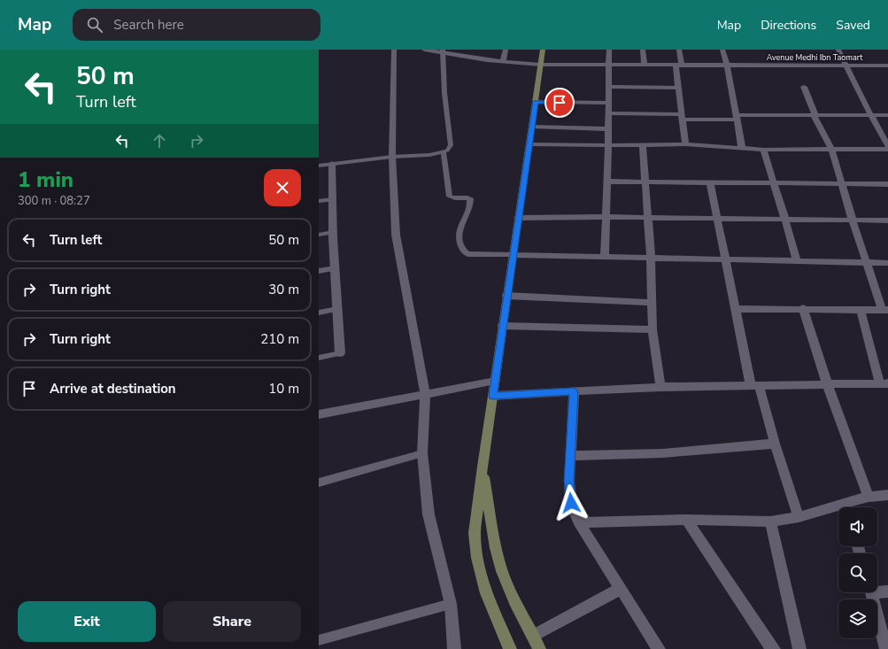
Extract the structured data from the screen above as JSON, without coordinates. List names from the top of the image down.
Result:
{
  "streets": {
    "street": ["Avenue Medhi Ibn Taomart"]
  },
  "page": {
    "header": "Map",
    "search": "Search here",
    "nav": ["Map", "Directions", "Saved"],
    "turn": ["50 m", "Turn left"],
    "heading": ["1 min", "300 m · 08:27"],
    "list": [
      {
        "name": "Turn left",
        "value": "50 m"
      },
      {
        "name": "Turn right",
        "value": "30 m"
      },
      {
        "name": "Turn right",
        "value": "210 m"
      },
      {
        "name": "Arrive at destination",
        "value": "10 m"
      }
    ],
    "buttons": ["Exit", "Share"]
  }
}
